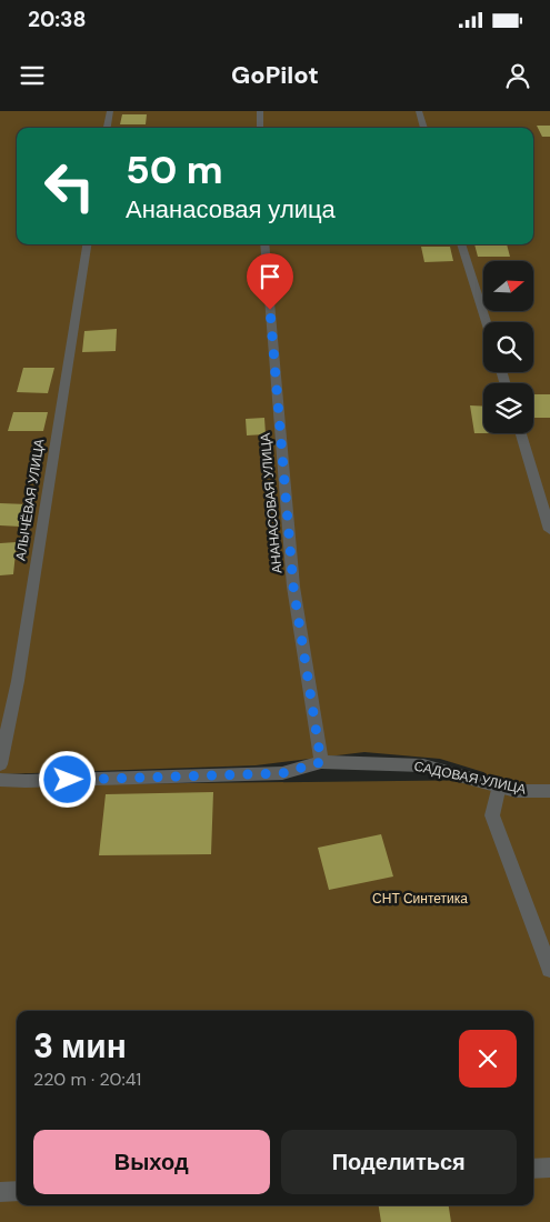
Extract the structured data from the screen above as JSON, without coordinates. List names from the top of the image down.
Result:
{
  "streets": {
    "street": ["АЛЫЧЁВАЯ УЛИЦА", "АНАНАСОВАЯ УЛИЦА", "САДОВАЯ УЛИЦА"]
  },
  "crossings": [
    ["АНАНАСОВАЯ УЛИЦА", "САДОВАЯ УЛИЦА"]
  ],
  "parks": ["СНТ Синтетика"],
  "north": "right",
  "page": {
    "status": "20:38",
    "header": "GoPilot",
    "turn": ["50 m", "Ананасовая улица"],
    "heading": ["3 мин", "220 m · 20:41"],
    "buttons": ["Выход", "Поделиться"]
  }
}
